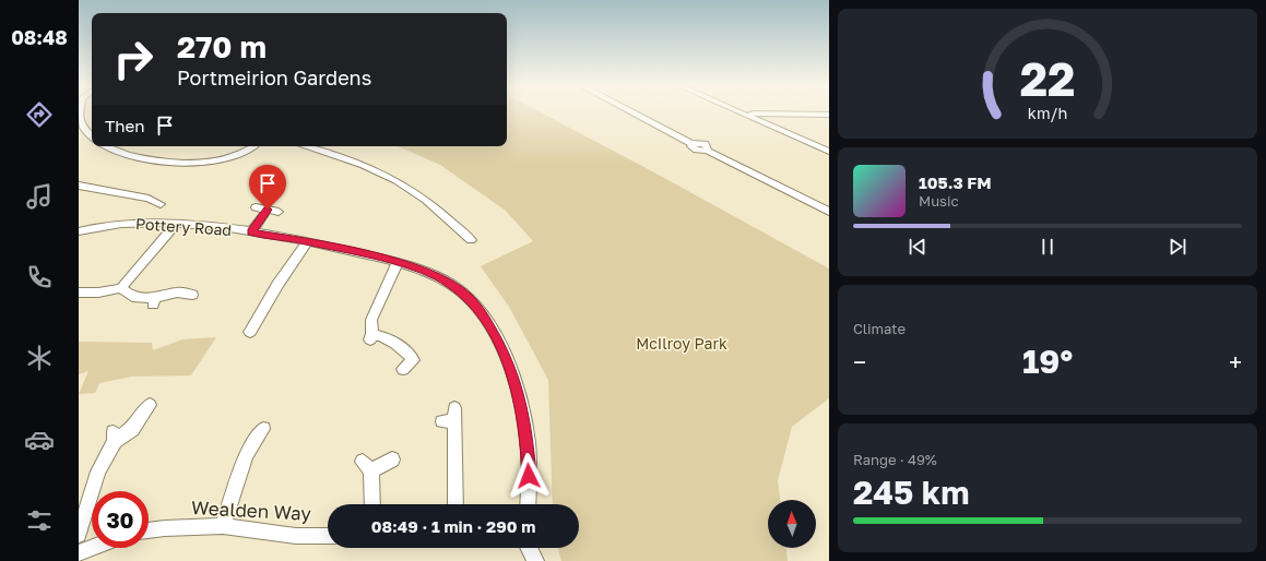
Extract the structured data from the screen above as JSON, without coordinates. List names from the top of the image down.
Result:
{
  "streets": {
    "street": ["Pottery Road", "Wealden Way"]
  },
  "parks": ["McIlroy Park"],
  "north": "top",
  "page": {
    "tabs": "08:48",
    "turn": ["270 m", "Portmeirion Gardens"],
    "then": "Then",
    "song": ["105.3 FM", "Music"],
    "tile": [
      "Climate",
      ["Range · 49%", "245 km"]
    ],
    "heat": ["−", "19°", "+"],
    "limit": "30",
    "trip": "08:49 · 1 min · 290 m",
    "gauge": ["22", "km/h"]
  }
}
